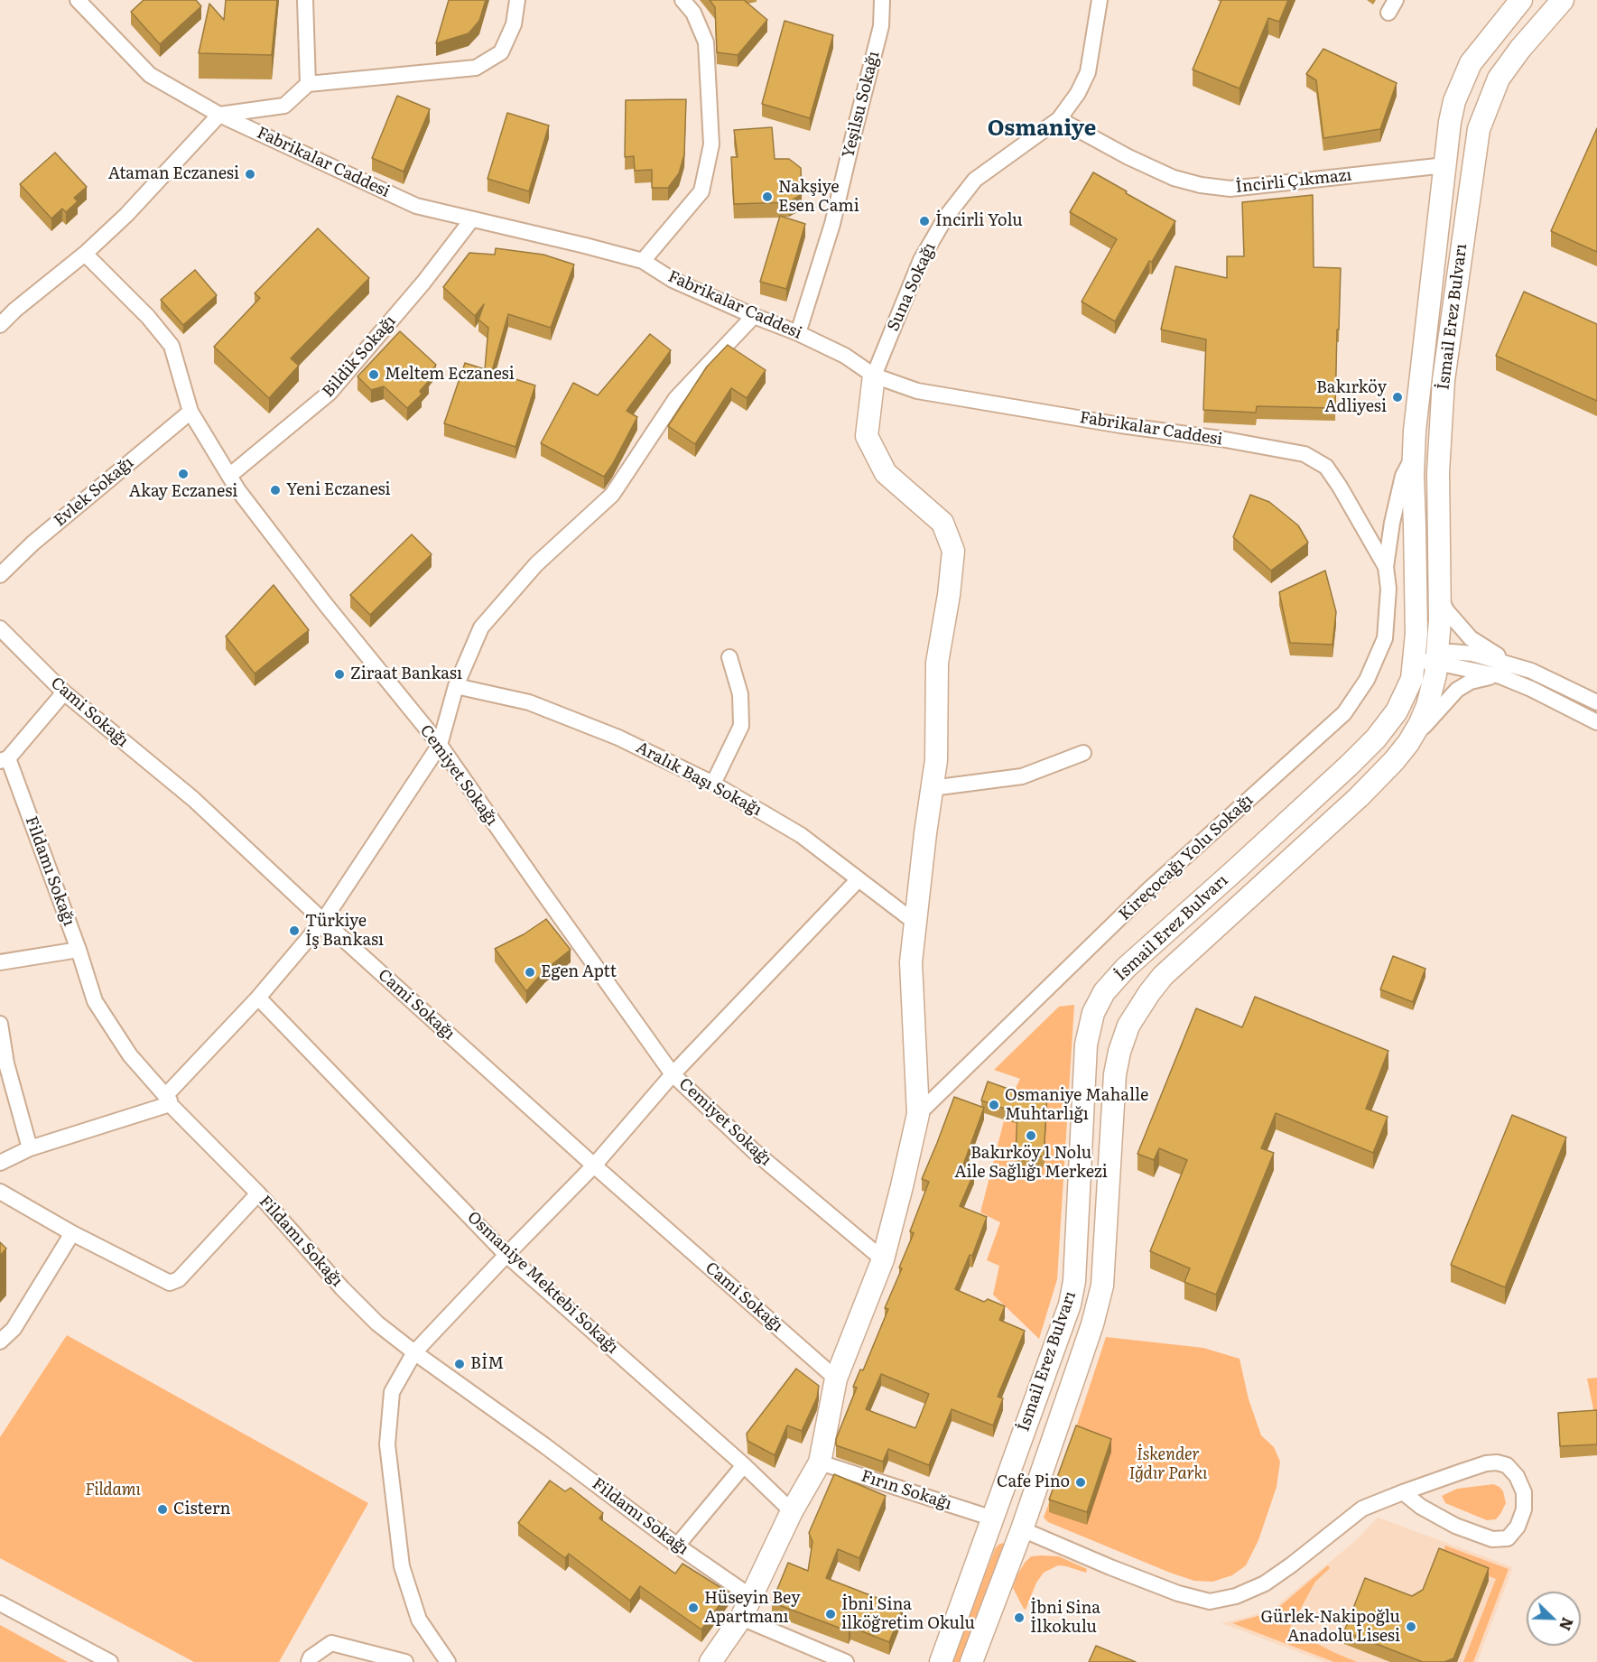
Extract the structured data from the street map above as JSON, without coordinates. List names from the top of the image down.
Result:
{
  "streets": {
    "street": [
      "Yeşilsu Sokağı",
      "Fabrikalar Caddesi",
      "İncirli Çıkmazı",
      "Suna Sokağı",
      "İsmail Erez Bulvarı",
      "Bildik Sokağı",
      "Evlek Sokağı",
      "Cami Sokağı",
      "Cemiyet Sokağı",
      "Aralık Başı Sokağı",
      "Kireçocağı Yolu Sokağı",
      "Fildamı Sokağı",
      "Osmaniye Mektebi Sokağı",
      "Fırın Sokağı"
    ]
  },
  "crossings": [
    ["Yeşilsu Sokağı", "Fabrikalar Caddesi"],
    ["Fabrikalar Caddesi", "Suna Sokağı"],
    ["Fabrikalar Caddesi", "Bildik Sokağı"],
    ["Fabrikalar Caddesi", "Kireçocağı Yolu Sokağı"],
    ["İncirli Çıkmazı", "Suna Sokağı"],
    ["İncirli Çıkmazı", "İsmail Erez Bulvarı"],
    ["İsmail Erez Bulvarı", "Fırın Sokağı"],
    ["Bildik Sokağı", "Cemiyet Sokağı"],
    ["Evlek Sokağı", "Cemiyet Sokağı"],
    ["Cami Sokağı", "Fildamı Sokağı"]
  ],
  "districts": ["Osmaniye"],
  "parks": ["İskender Iğdır Parkı", "Fildamı"],
  "places": [
    "Ataman Eczanesi",
    "Nakşiye Esen Cami",
    "İncirli Yolu",
    "Meltem Eczanesi",
    "Bakırköy Adliyesi",
    "Akay Eczanesi",
    "Yeni Eczanesi",
    "Ziraat Bankası",
    "Türkiye İş Bankası",
    "Egen Aptt",
    "Osmaniye Mahalle Muhtarlığı",
    "Bakırköy 1 Nolu Aile Sağlığı Merkezi",
    "BİM",
    "Cafe Pino",
    "Cistern",
    "Hüseyin Bey Apartmanı",
    "İbni Sina ilköğretim Okulu",
    "İbni Sina İlkokulu",
    "Gürlek-Nakipoğlu Anadolu Lisesi"
  ],
  "north": "bottom right"
}
